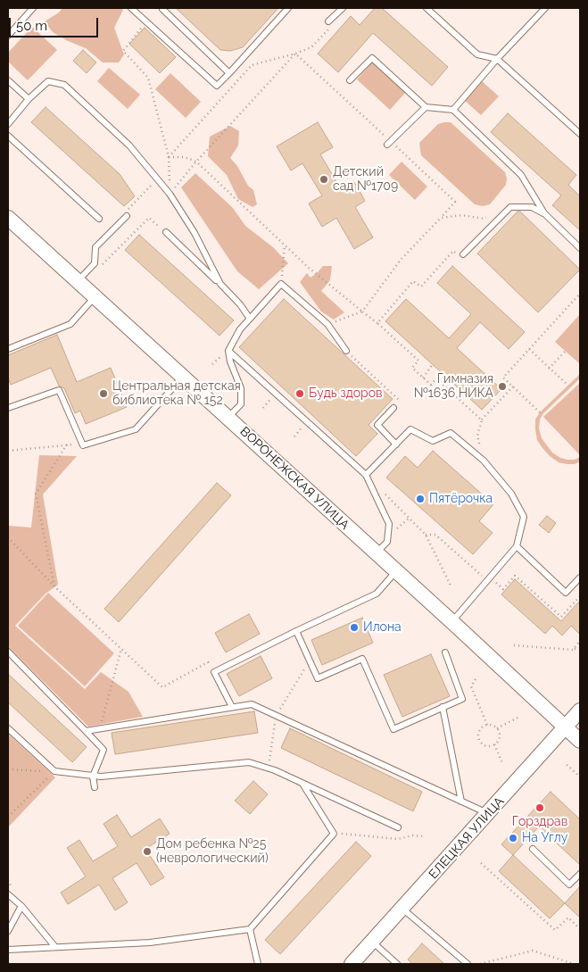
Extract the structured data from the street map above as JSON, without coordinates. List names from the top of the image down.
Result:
{
  "streets": {
    "street": ["ВОРОНЕЖСКАЯ УЛИЦА", "ЕЛЕЦКАЯ УЛИЦА"]
  },
  "crossings": [
    ["ВОРОНЕЖСКАЯ УЛИЦА", "ЕЛЕЦКАЯ УЛИЦА"]
  ],
  "places": [
    "Детский сад №1709",
    "Гимназия №1636 НИКА",
    "Центральная детская библиотека № 152",
    "Будь здоров",
    "Пятёрочка",
    "Илона",
    "Горздрав",
    "На Углу",
    "Дом ребенка №25 (неврологический)"
  ],
  "scale_bar": "50 m"
}
